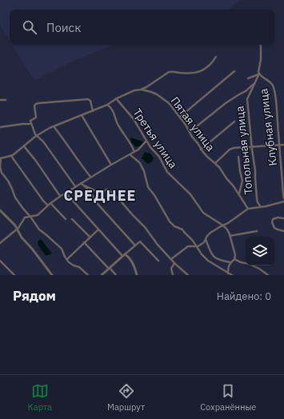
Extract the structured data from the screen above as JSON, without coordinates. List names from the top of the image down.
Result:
{
  "streets": {
    "street": [
      "Пятая улица",
      "Клубная улица",
      "Третья улица",
      "Топольная улица"
    ]
  },
  "crossings": [
    ["Клубная улица", "Топольная улица"]
  ],
  "districts": ["СРЕДНЕЕ"],
  "page": {
    "search": "Поиск",
    "heading": ["Рядом", "Найдено: 0"],
    "nav": ["Карта", "Маршрут", "Сохранённые"]
  }
}
